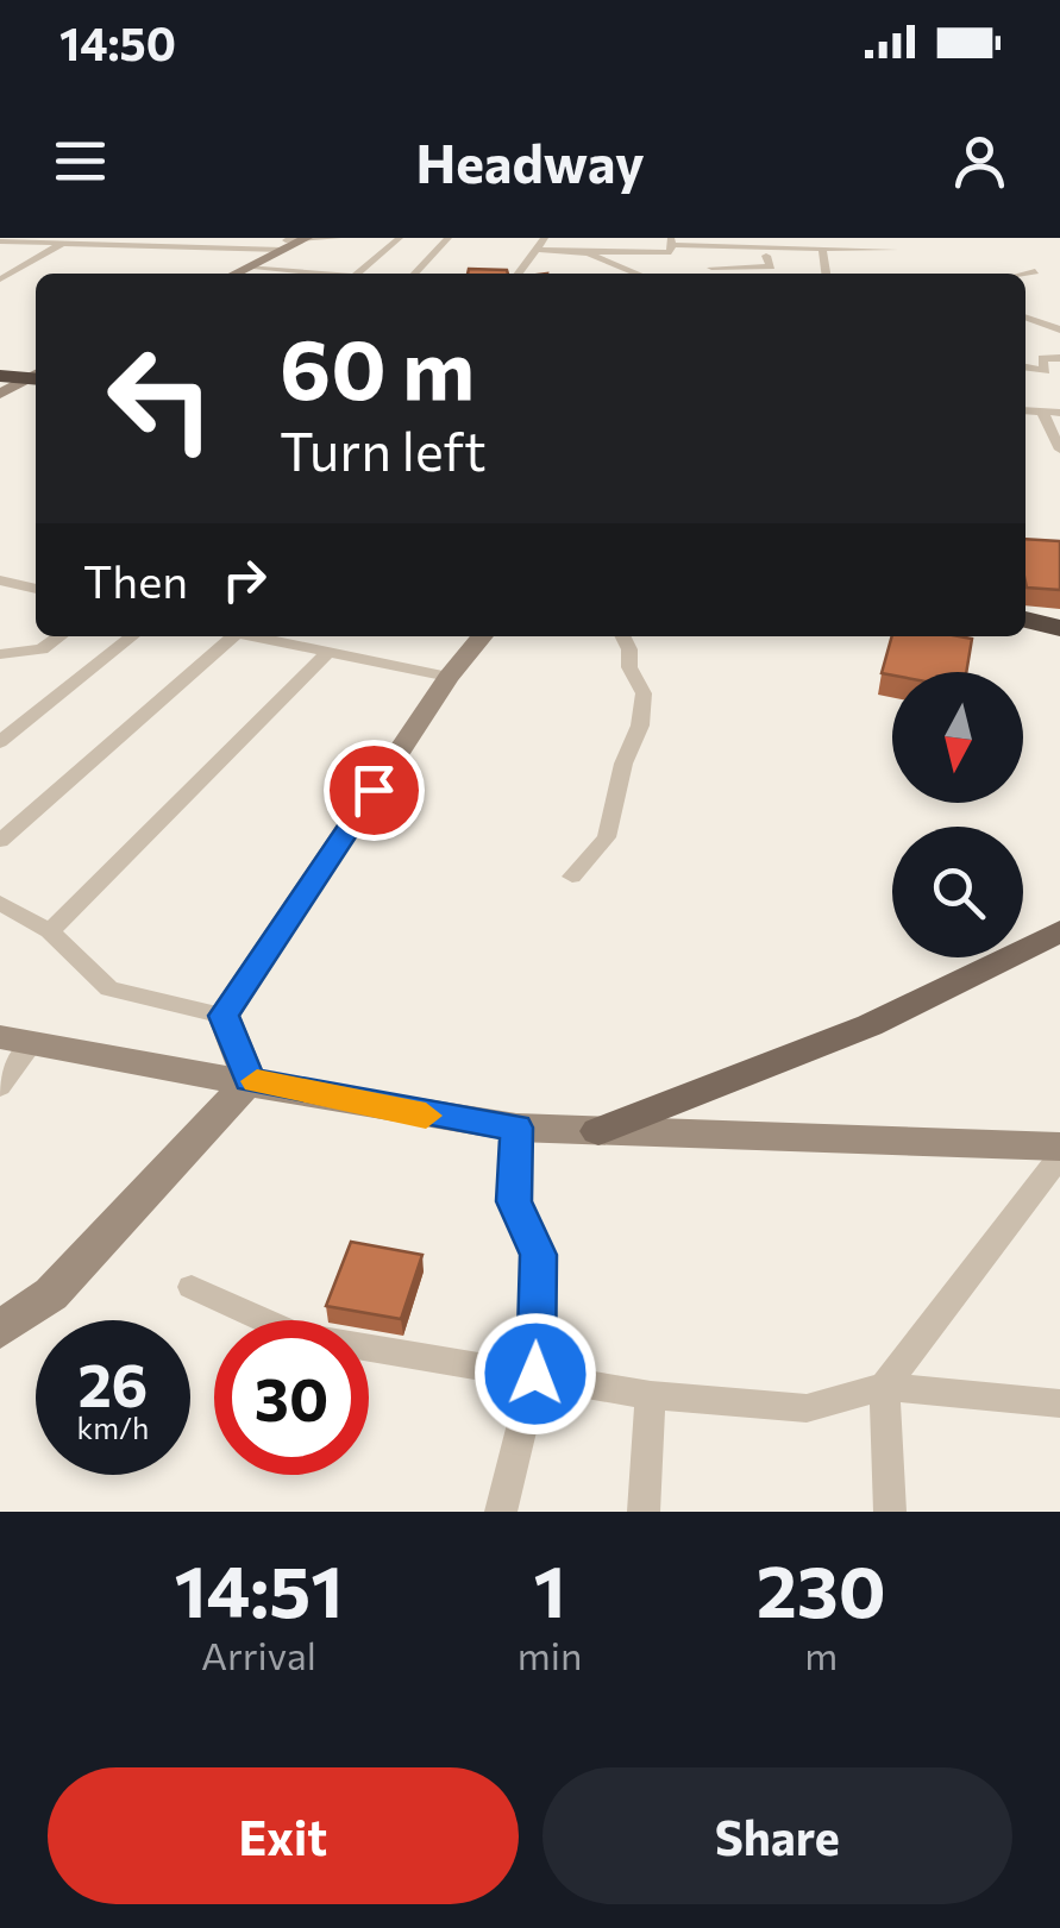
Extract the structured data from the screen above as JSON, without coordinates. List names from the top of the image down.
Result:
{
  "north": "bottom",
  "page": {
    "status": "14:50",
    "header": "Headway",
    "turn": ["60 m", "Turn left"],
    "then": "Then",
    "speed": "26 km/h",
    "limit": "30",
    "eta": [
      "14:51",
      "Arrival",
      "1",
      "min",
      "230",
      "m"
    ],
    "buttons": ["Exit", "Share"]
  }
}
